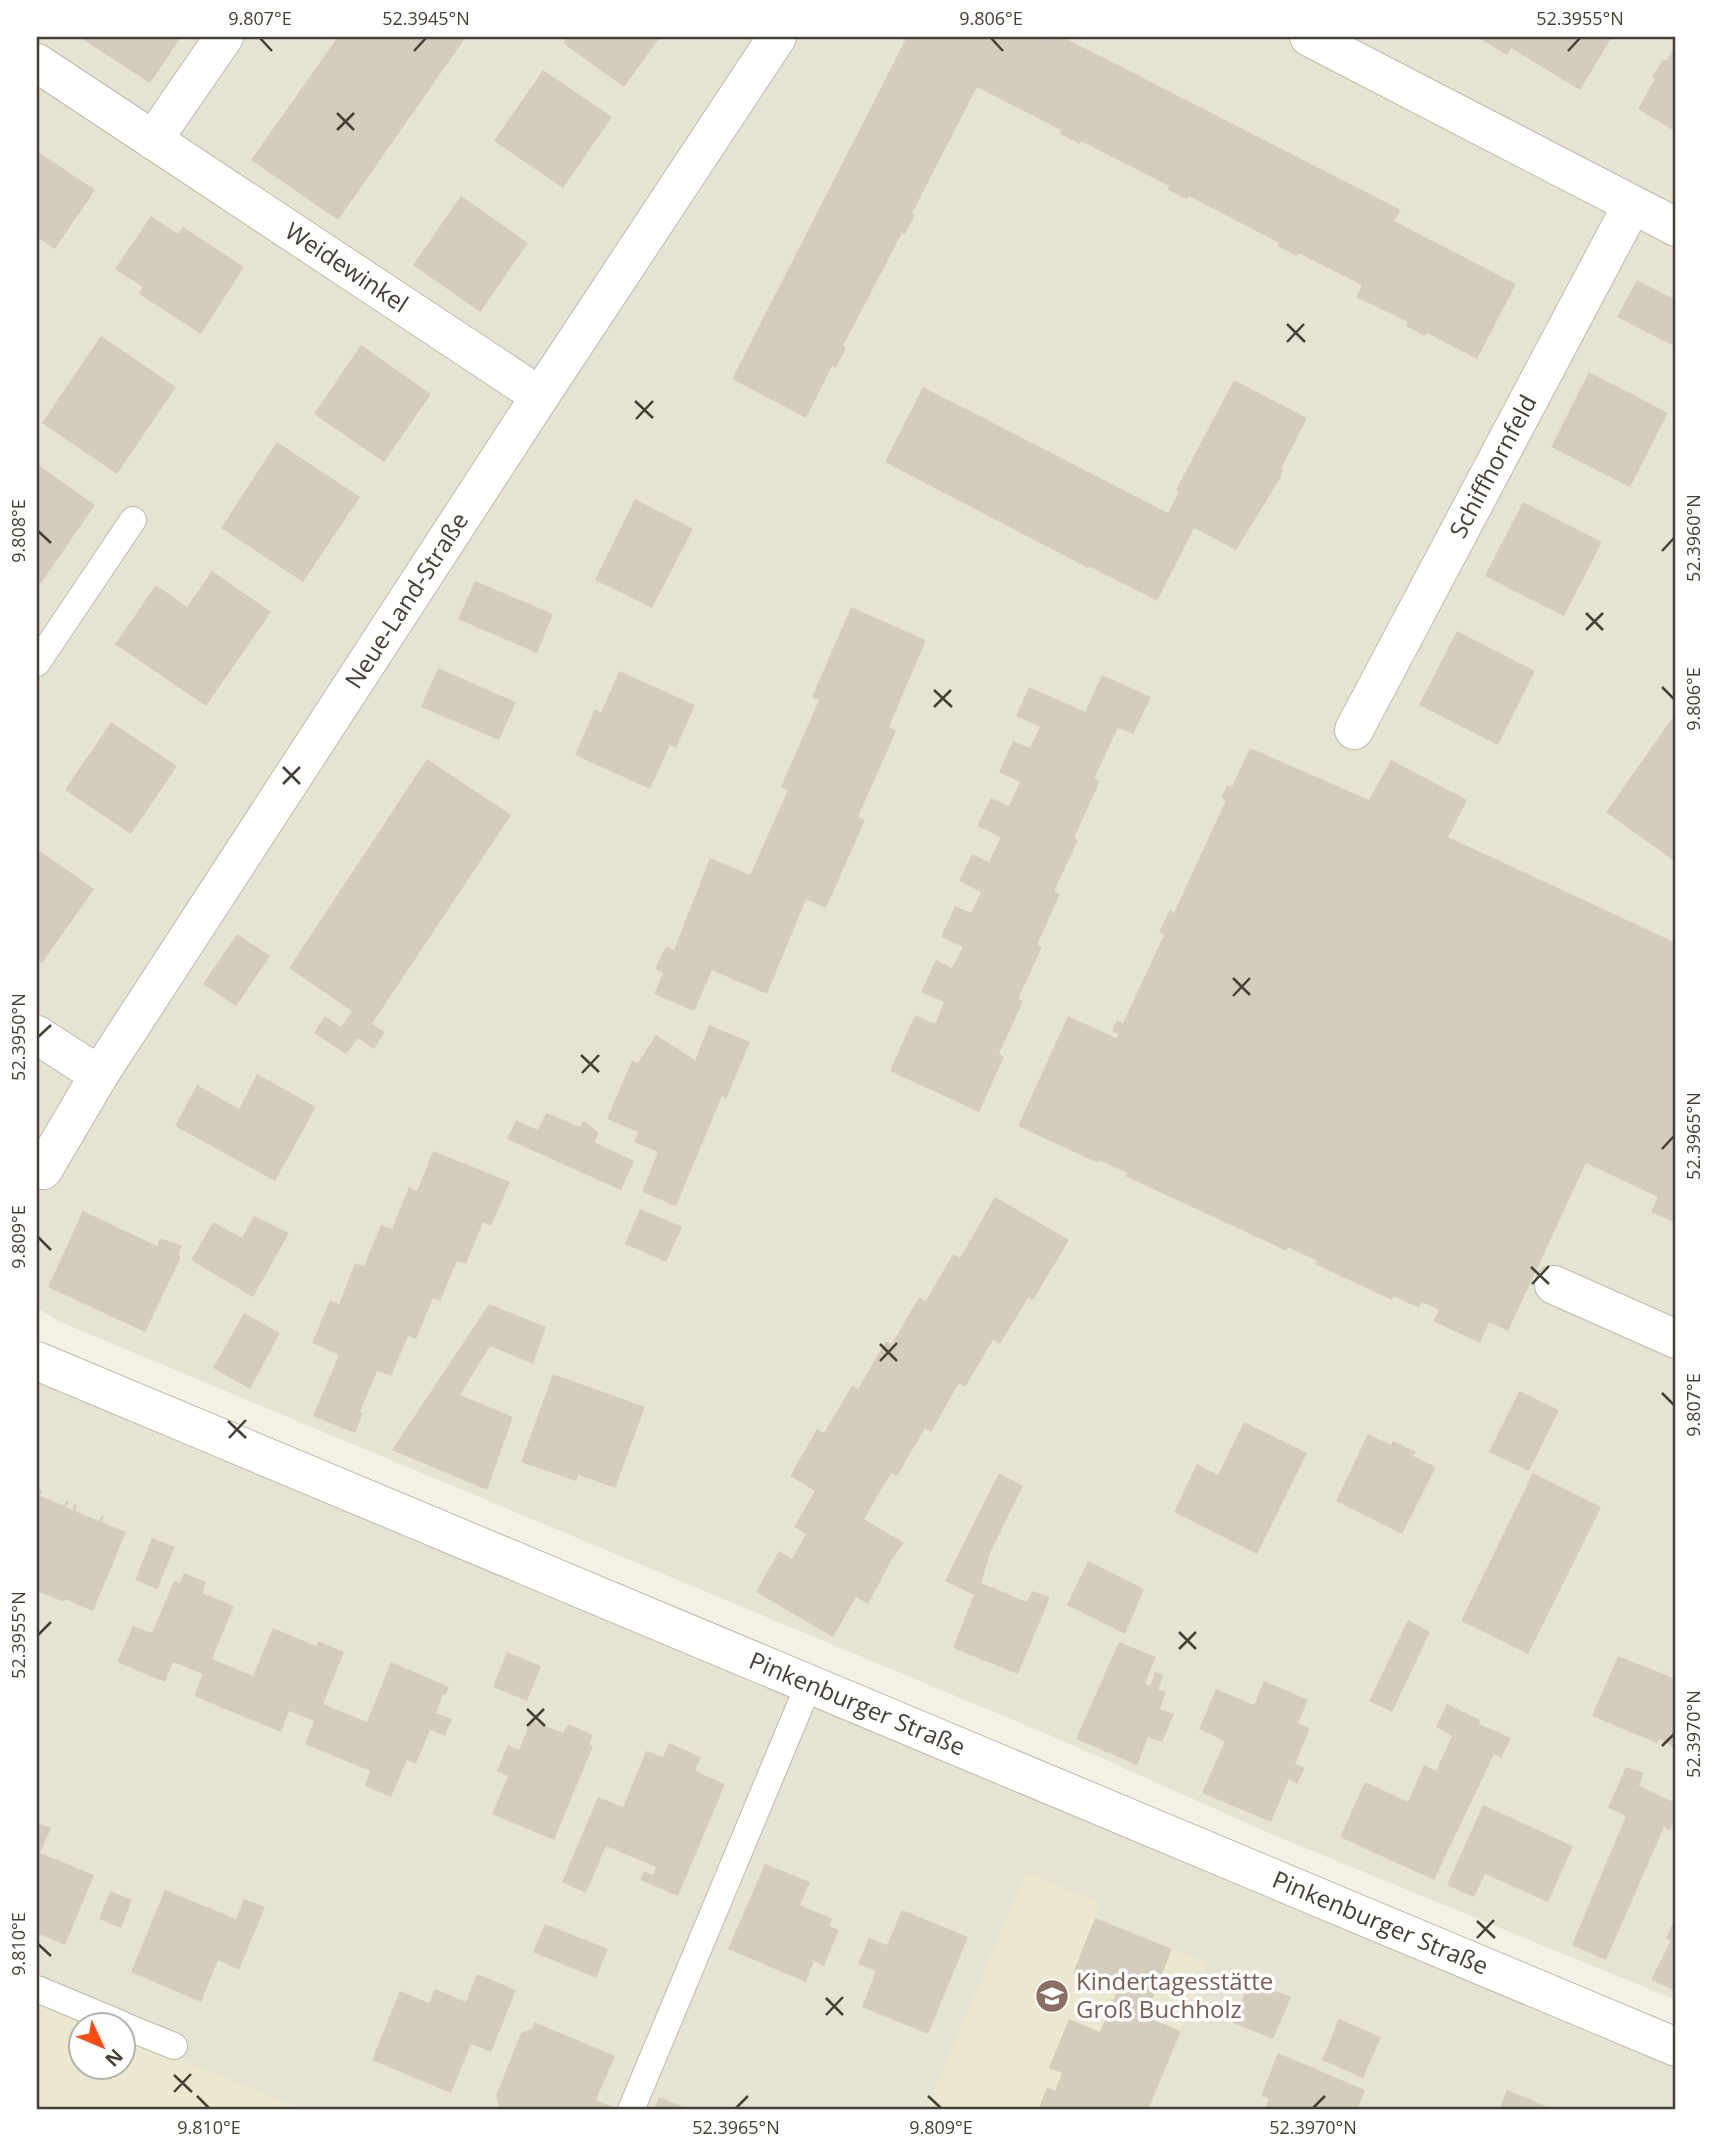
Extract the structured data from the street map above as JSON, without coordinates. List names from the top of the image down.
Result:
{
  "streets": {
    "street": [
      "Weidewinkel",
      "Schiffhornfeld",
      "Neue-Land-Straße",
      "Pinkenburger Straße"
    ]
  },
  "crossings": [
    ["Weidewinkel", "Neue-Land-Straße"]
  ],
  "places": {
    "school or university": ["Kindertagesstätte Groß Buchholz"]
  },
  "north": "bottom right",
  "coordinates": [
    "9.807°E",
    "52.3945°N",
    "9.806°E",
    "52.3955°N",
    "9.808°E",
    "52.3960°N",
    "52.3950°N",
    "52.3965°N",
    "9.809°E",
    "52.3970°N",
    "9.810°E"
  ]
}
